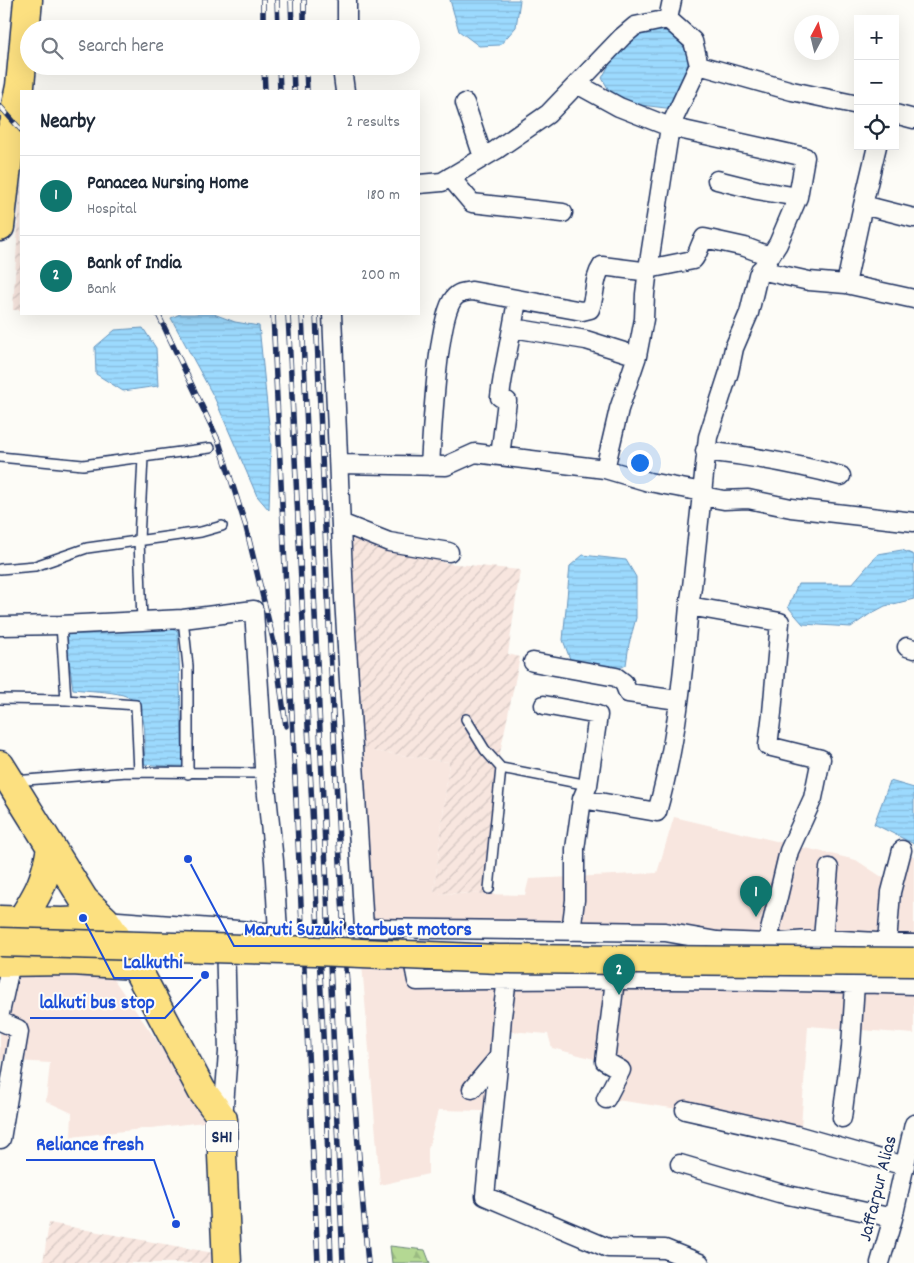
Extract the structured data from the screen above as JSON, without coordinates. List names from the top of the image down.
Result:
{
  "streets": {
    "main road": ["SH1"],
    "street": ["Jaffarpur Alias"]
  },
  "places": [
    "Maruti Suzuki starbust motors",
    "Lalkuthi",
    "lalkuti bus stop",
    "Reliance fresh"
  ],
  "north": "top",
  "page": {
    "map_buttons": ["+", "−"],
    "search": "Search here",
    "heading": ["Nearby", "2 results"],
    "list": [
      {
        "mark": "1",
        "name": "Panacea Nursing Home",
        "note": "Hospital",
        "value": "180 m"
      },
      {
        "mark": "2",
        "name": "Bank of India",
        "note": "Bank",
        "value": "200 m"
      }
    ],
    "pins": ["1", "2"]
  }
}
